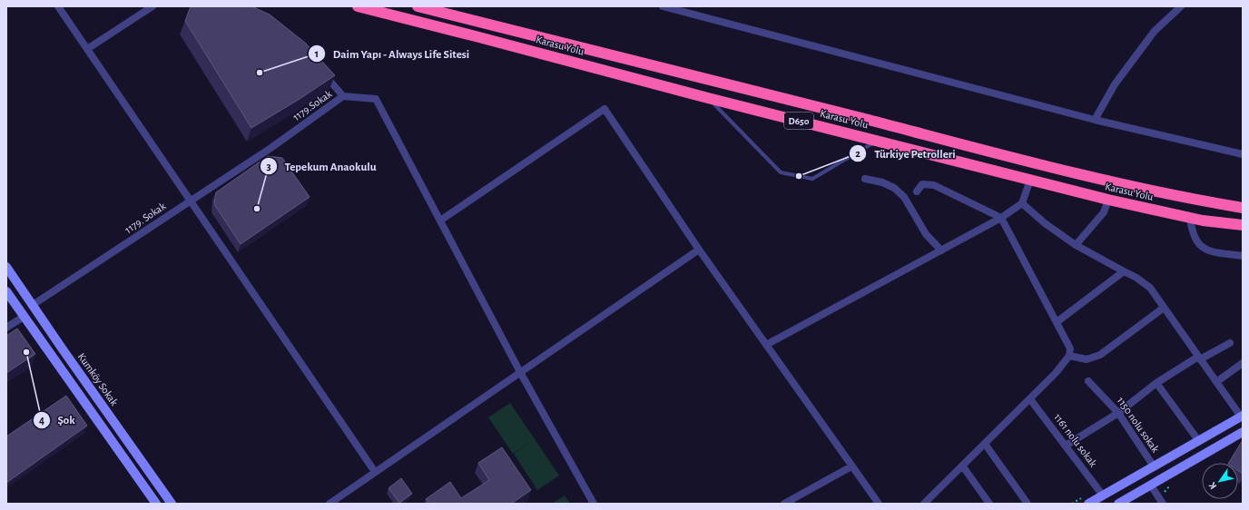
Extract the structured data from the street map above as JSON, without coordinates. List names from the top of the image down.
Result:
{
  "streets": {
    "highway": ["Karasu Yolu", "D650"],
    "main road": ["Kumköy Sokak"],
    "street": [
      "1179.Sokak",
      "1179. Sokak",
      "1150 nolu sokak",
      "1161 nolu sokak"
    ]
  },
  "crossings": [
    ["1179.Sokak", "1179. Sokak"],
    ["1179. Sokak", "Kumköy Sokak"]
  ],
  "places": [
    "Daim Yapı - Always Life Sitesi",
    "Türkiye Petrolleri",
    "Tepekum Anaokulu",
    "Şok"
  ],
  "north": "bottom left"
}
